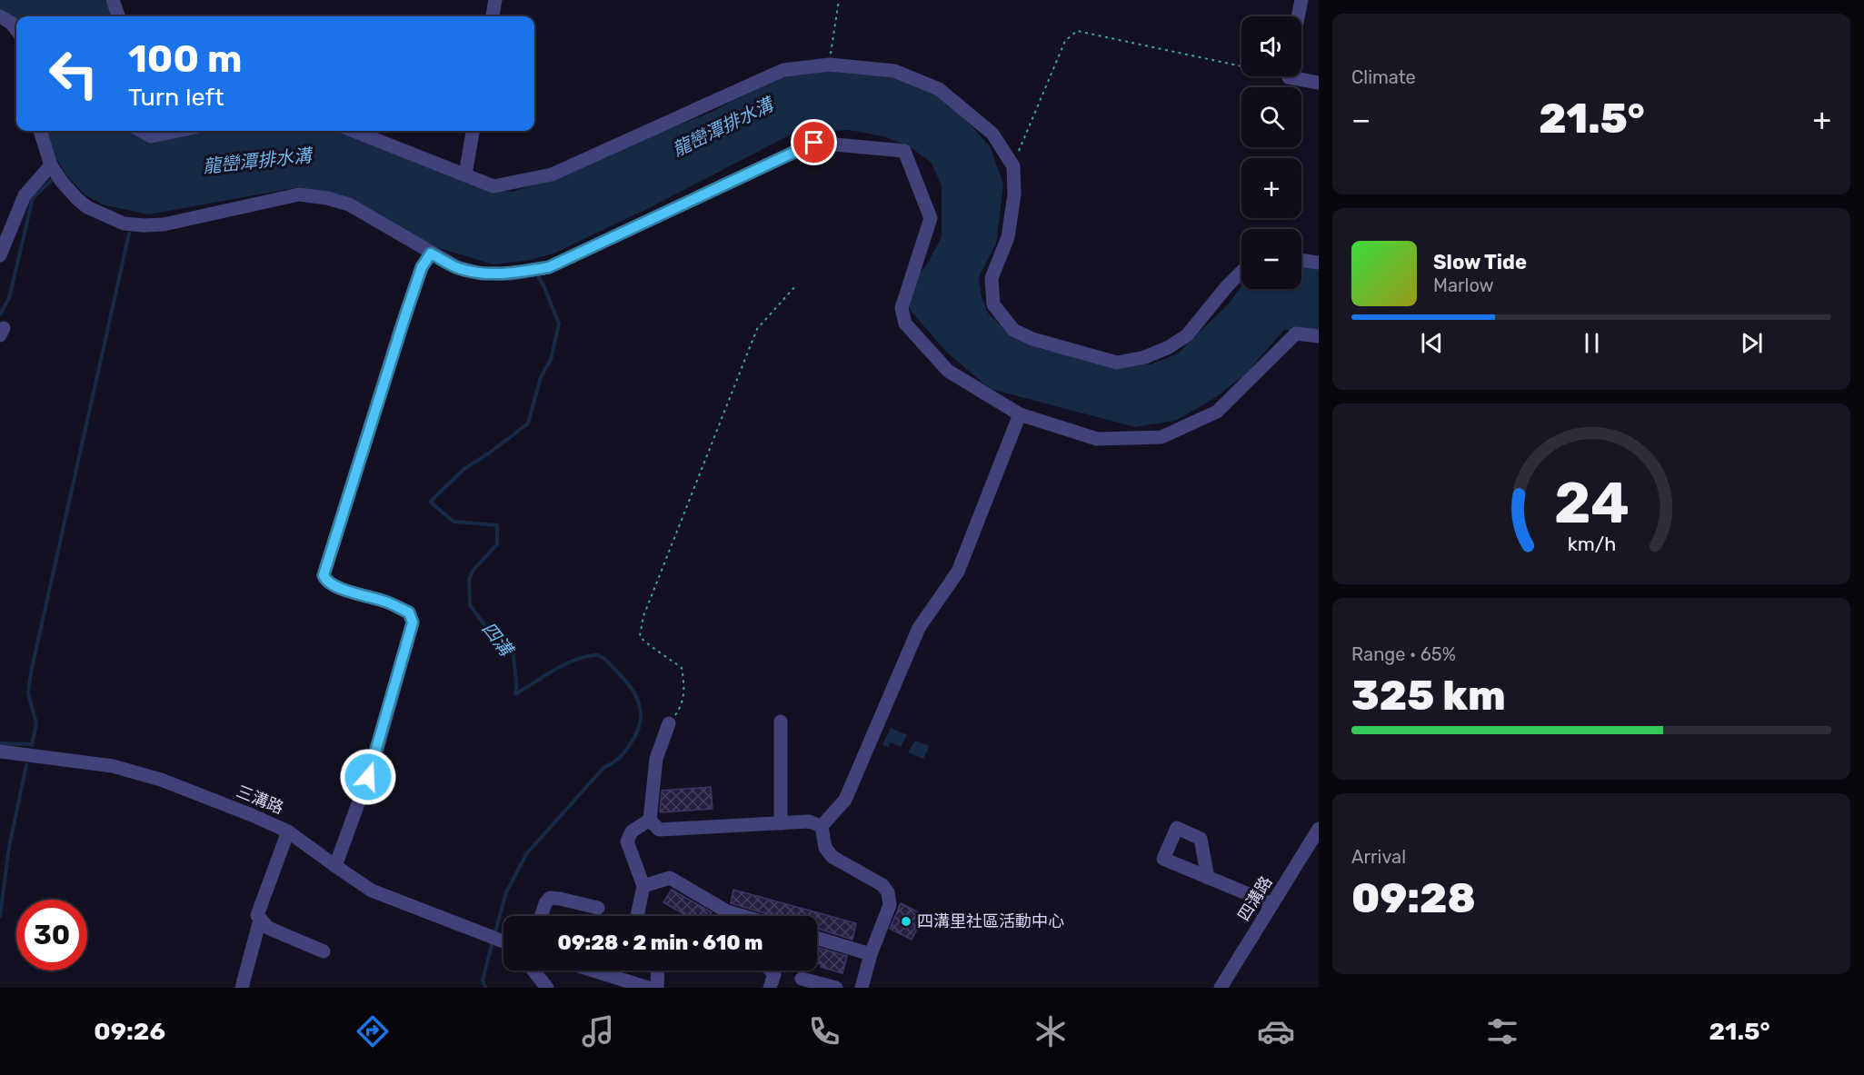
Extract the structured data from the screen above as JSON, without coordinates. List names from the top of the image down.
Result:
{
  "streets": {
    "street": ["三溝路", "四溝路"]
  },
  "water": ["龍巒潭排水溝", "四溝"],
  "places": ["四溝里社區活動中心"],
  "page": {
    "tile": [
      "Climate",
      ["Range · 65%", "325 km"],
      ["Arrival", "09:28"]
    ],
    "map_buttons": ["+", "−"],
    "turn": ["100 m", "Turn left"],
    "heat": ["−", "21.5°", "+"],
    "song": ["Slow Tide", "Marlow"],
    "limit": "30",
    "trip": "09:28 · 2 min · 610 m",
    "tabs": ["09:26", "21.5°"],
    "gauge": ["24", "km/h"]
  }
}
